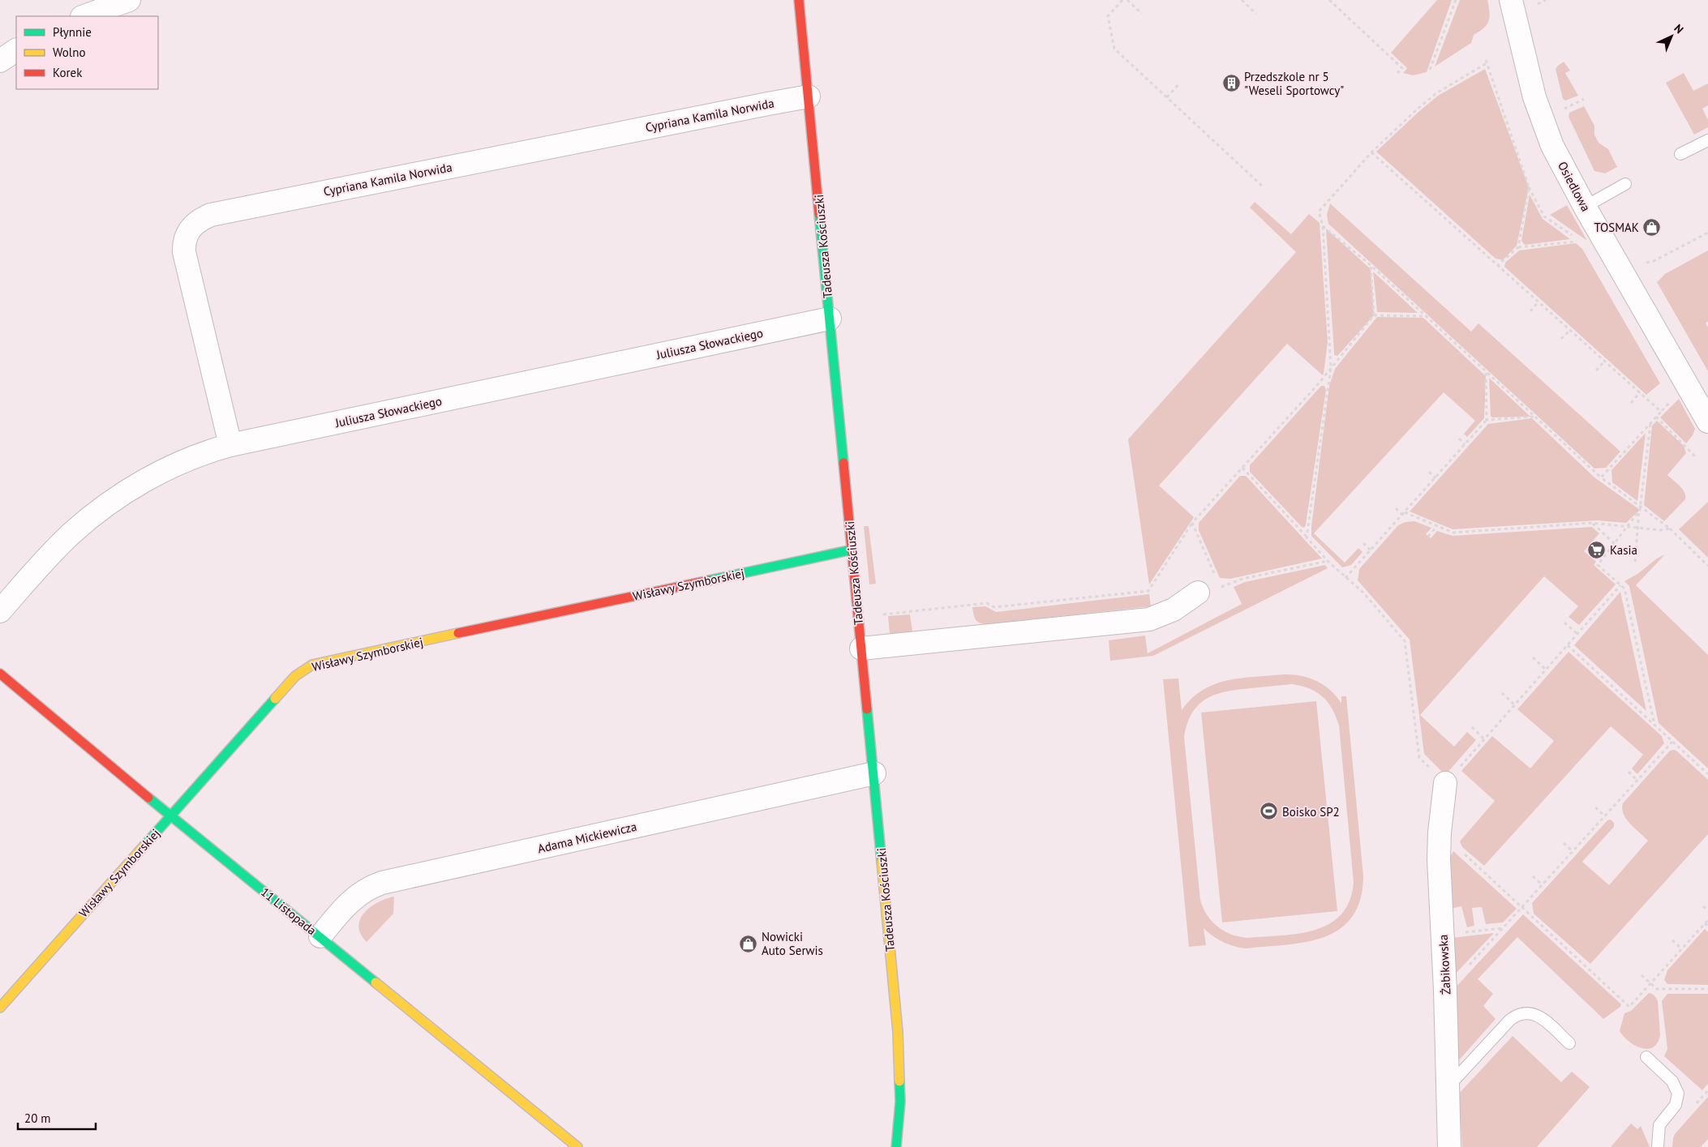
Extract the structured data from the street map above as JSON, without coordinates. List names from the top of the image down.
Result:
{
  "streets": {
    "street": [
      "Cypriana Kamila Norwida",
      "Osiedlowa",
      "Tadeusza Kościuszki",
      "Juliusza Słowackiego",
      "Wisławy Szymborskiej",
      "Adama Mickiewicza",
      "11 Listopada",
      "Żabikowska"
    ]
  },
  "crossings": [
    ["Cypriana Kamila Norwida", "Tadeusza Kościuszki"],
    ["Cypriana Kamila Norwida", "Juliusza Słowackiego"],
    ["Tadeusza Kościuszki", "Juliusza Słowackiego"],
    ["Tadeusza Kościuszki", "Wisławy Szymborskiej"],
    ["Tadeusza Kościuszki", "Adama Mickiewicza"],
    ["Wisławy Szymborskiej", "11 Listopada"],
    ["Adama Mickiewicza", "11 Listopada"]
  ],
  "places": {
    "building": ["Przedszkole nr 5 \"Weseli Sportowcy\""],
    "shop": ["TOSMAK", "Nowicki Auto Serwis"],
    "supermarket": ["Kasia"],
    "sports": ["Boisko SP2"]
  },
  "legend": ["Płynnie", "Wolno", "Korek"],
  "scale_bar": "20 m",
  "north": "top right"
}
